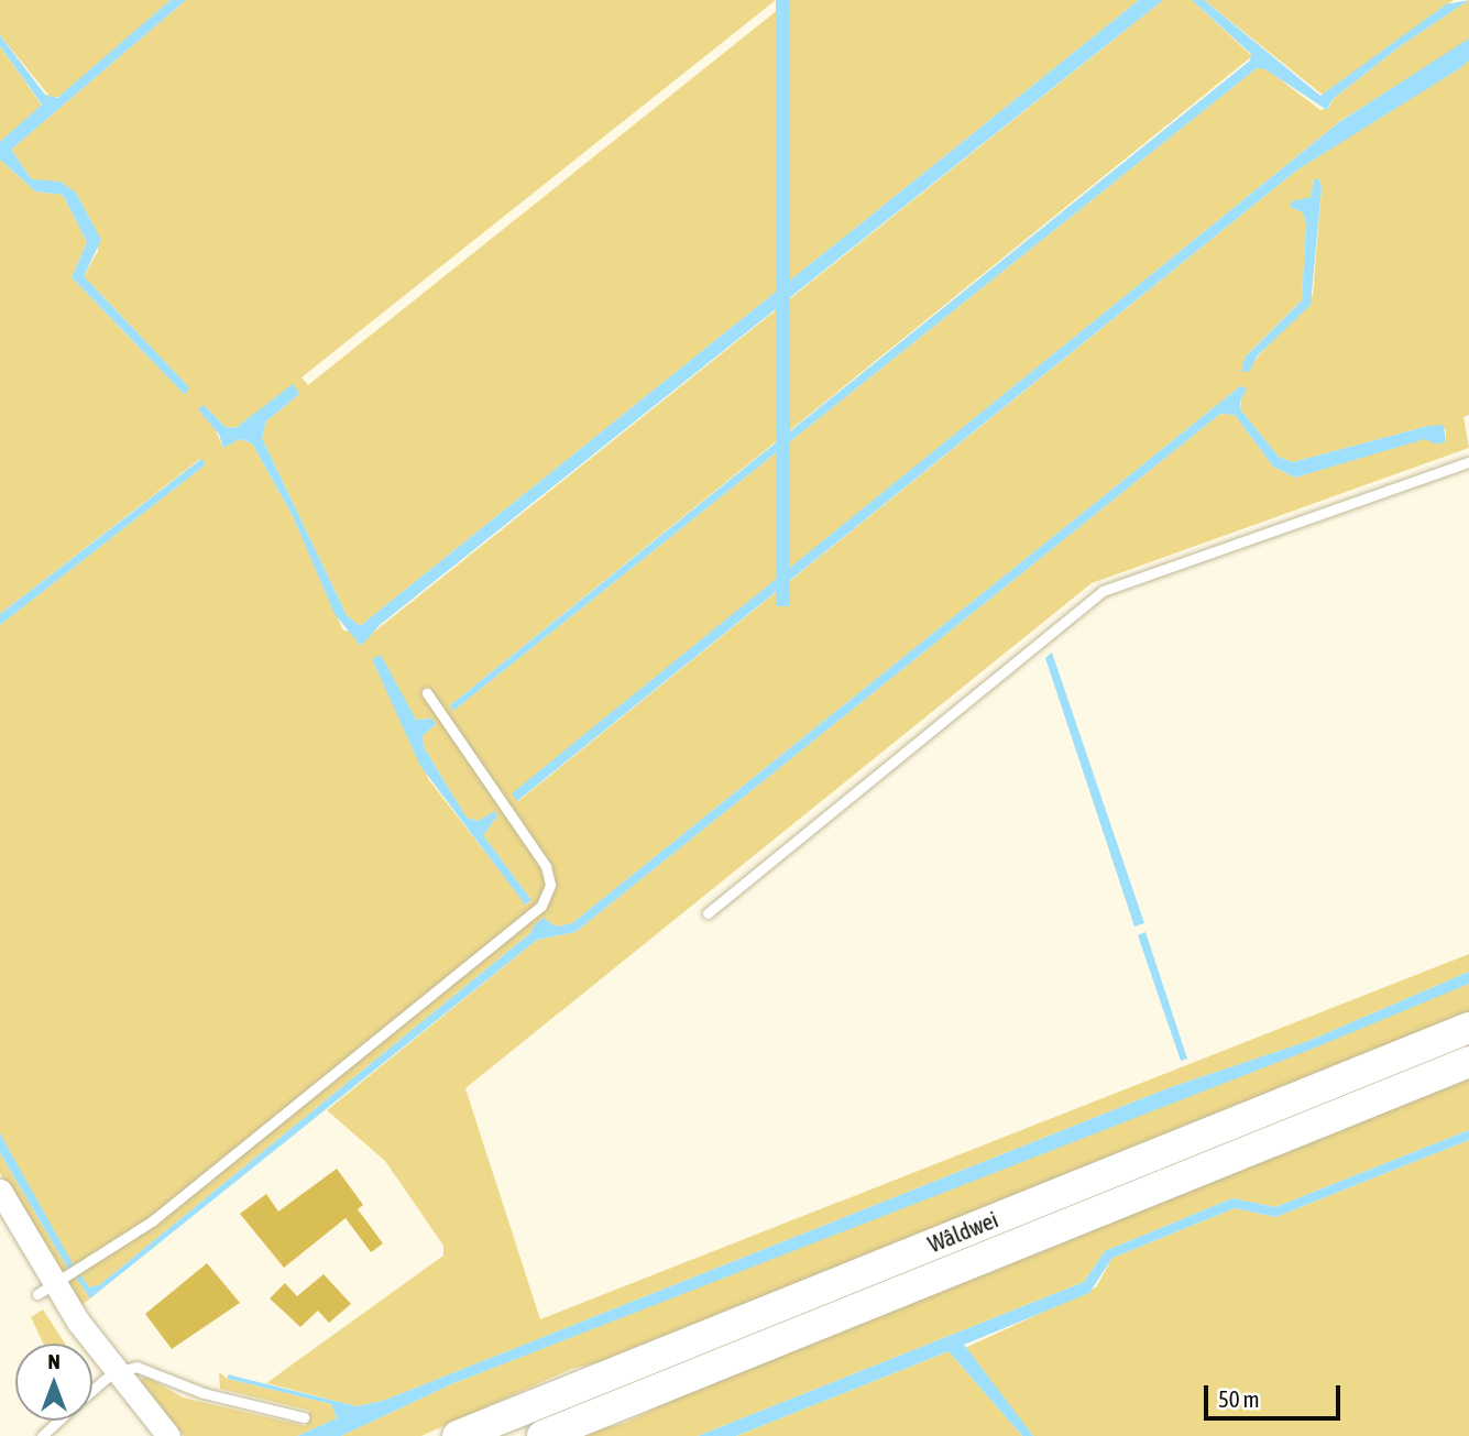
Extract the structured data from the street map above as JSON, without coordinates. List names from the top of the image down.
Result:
{
  "streets": {
    "highway": ["Wâldwei"]
  },
  "scale_bar": "50 m",
  "north": "top"
}
